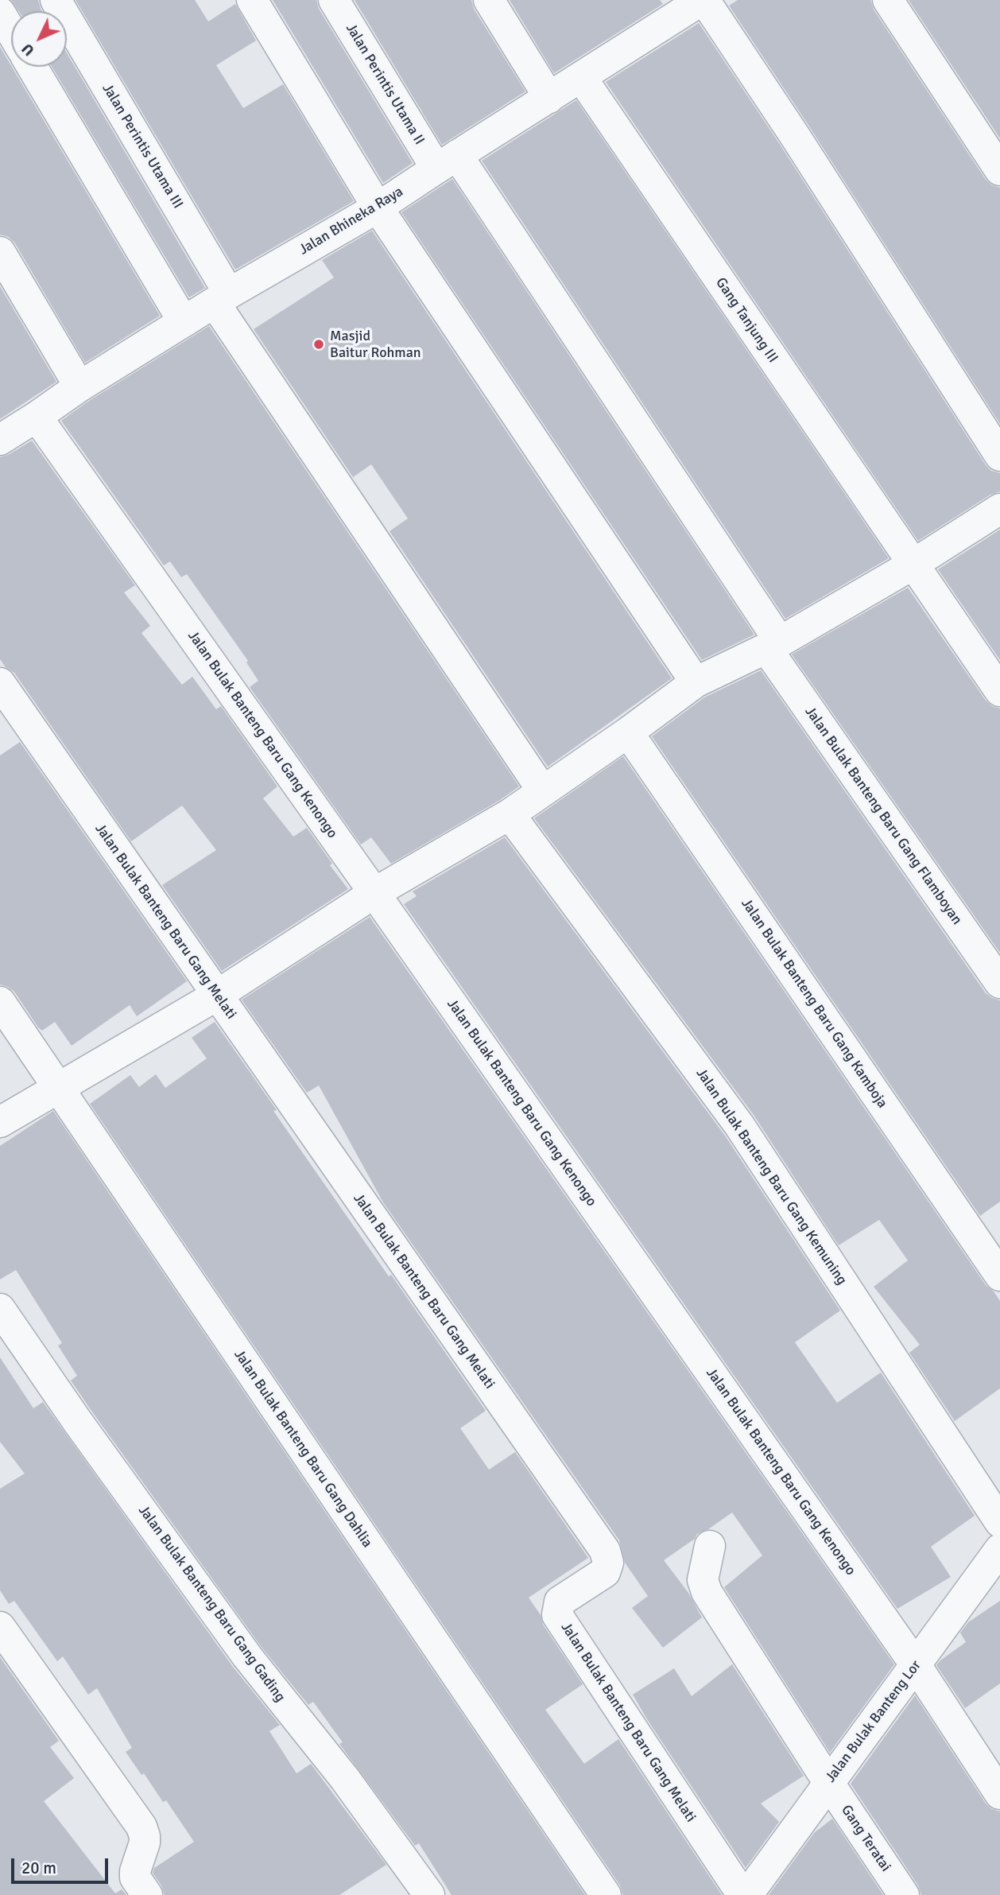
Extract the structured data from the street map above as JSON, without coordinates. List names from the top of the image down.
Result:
{
  "streets": {
    "street": [
      "Jalan Perintis Utama II",
      "Jalan Perintis Utama III",
      "Jalan Bhineka Raya",
      "Gang Tanjung III",
      "Jalan Bulak Banteng Baru Gang Kenongo",
      "Jalan Bulak Banteng Baru Gang Flamboyan",
      "Jalan Bulak Banteng Baru Gang Melati",
      "Jalan Bulak Banteng Baru Gang Kamboja",
      "Jalan Bulak Banteng Baru Gang Kemuning",
      "Jalan Bulak Banteng Baru Gang Dahlia",
      "Jalan Bulak Banteng Baru Gang Gading",
      "Jalan Bulak Banteng Lor",
      "Gang Teratai"
    ]
  },
  "crossings": [
    ["Jalan Perintis Utama II", "Jalan Bhineka Raya"],
    ["Jalan Perintis Utama II", "Jalan Bulak Banteng Baru Gang Flamboyan"],
    ["Jalan Perintis Utama III", "Jalan Bhineka Raya"],
    ["Jalan Bhineka Raya", "Gang Tanjung III"],
    ["Jalan Bhineka Raya", "Jalan Bulak Banteng Baru Gang Kenongo"],
    ["Jalan Bulak Banteng Baru Gang Kenongo", "Jalan Bulak Banteng Lor"],
    ["Jalan Bulak Banteng Lor", "Gang Teratai"]
  ],
  "places": ["Masjid Baitur Rohman"],
  "scale_bar": "20 m",
  "north": "bottom left"
}
